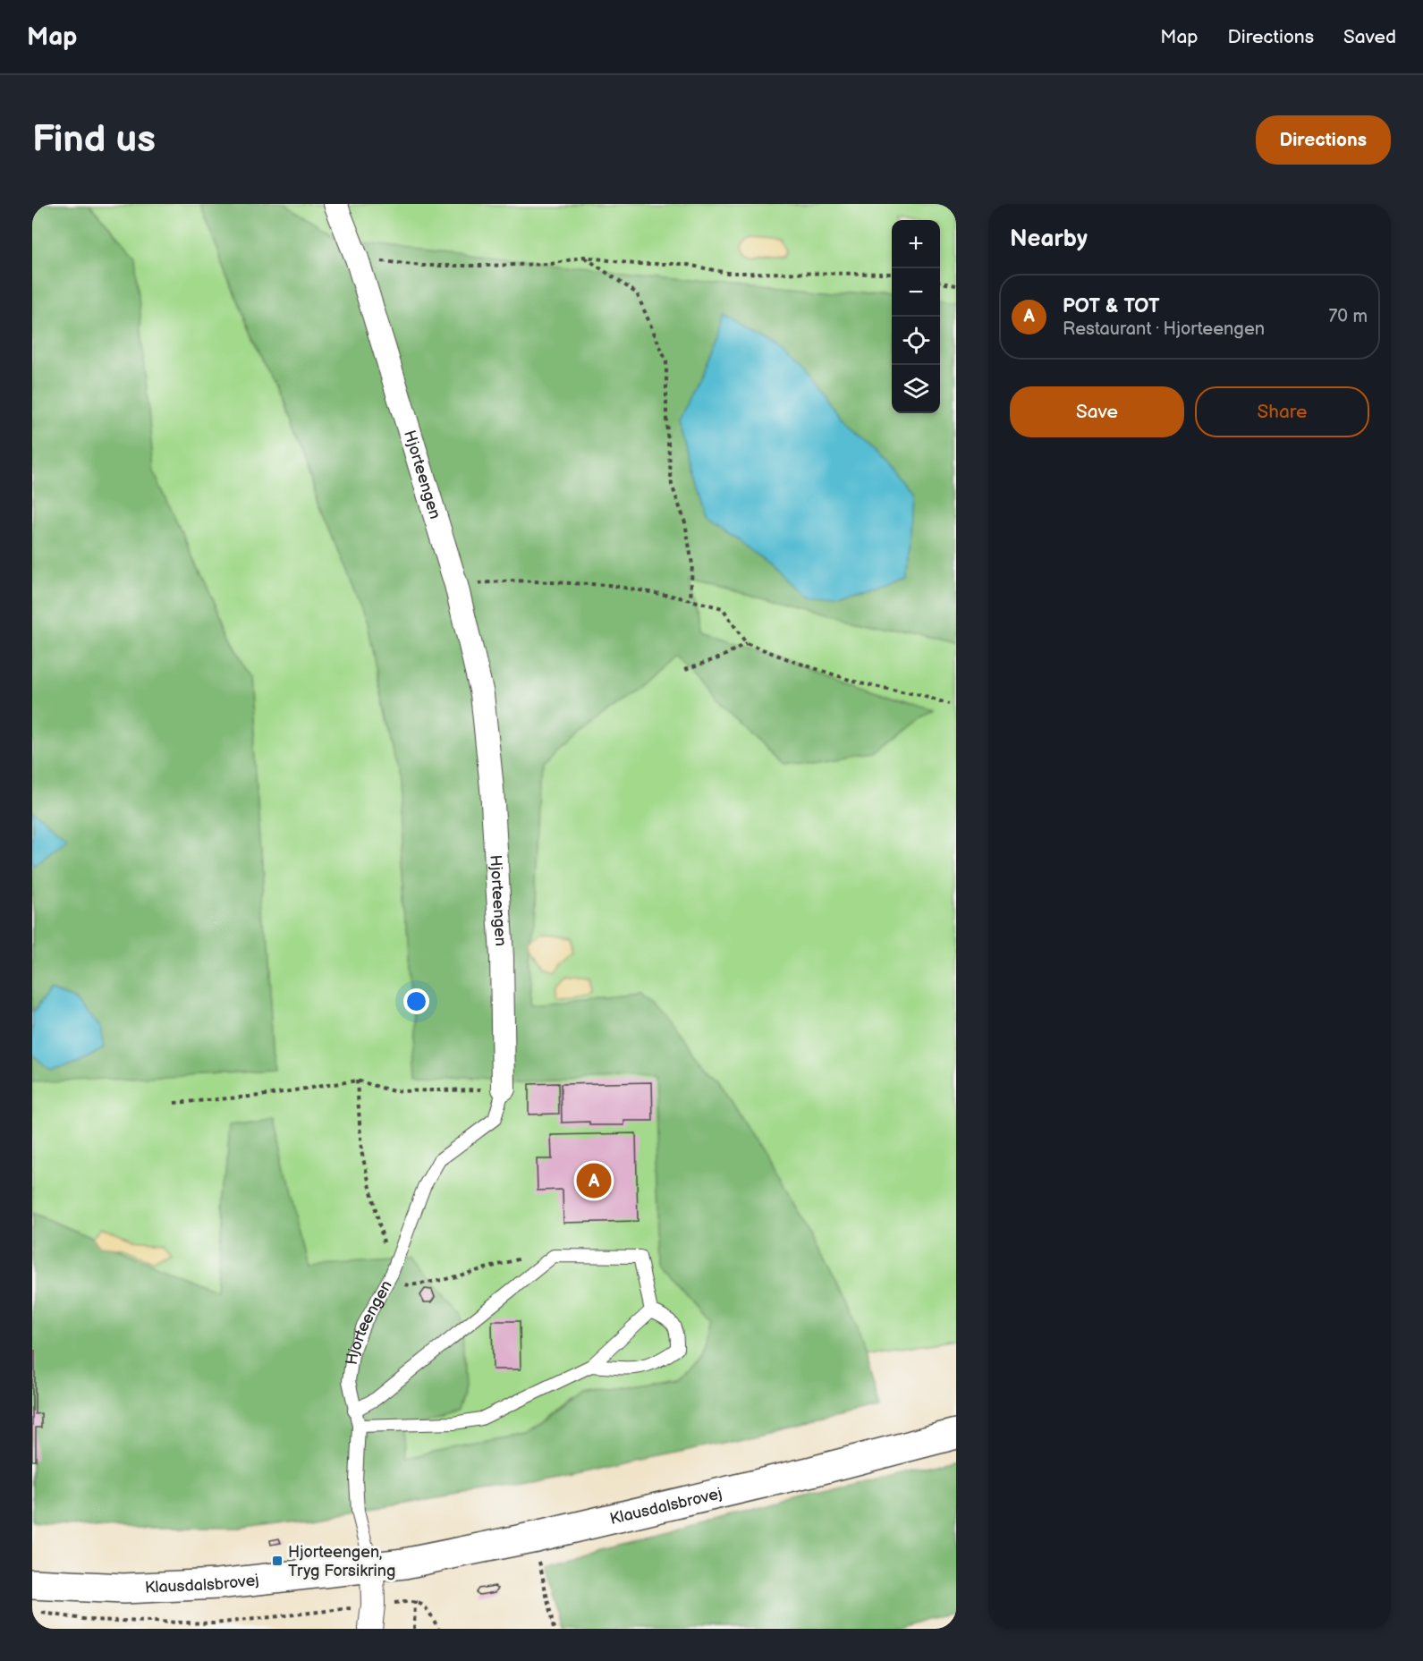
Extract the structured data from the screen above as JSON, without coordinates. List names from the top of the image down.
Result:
{
  "streets": {
    "street": ["Hjorteengen", "Klausdalsbrovej"]
  },
  "crossings": [
    ["Hjorteengen", "Klausdalsbrovej"]
  ],
  "places": {
    "transit": ["Hjorteengen, Tryg Forsikring"]
  },
  "page": {
    "header": "Map",
    "nav": ["Map", "Directions", "Saved"],
    "buttons": [
      "Directions",
      ["Save", "Share"]
    ],
    "title": "Find us",
    "heading": "Nearby",
    "map_buttons": ["+", "−"],
    "list": [
      {
        "mark": "A",
        "name": "POT & TOT",
        "note": "Restaurant · Hjorteengen",
        "value": "70 m"
      }
    ],
    "pins": "A"
  }
}
